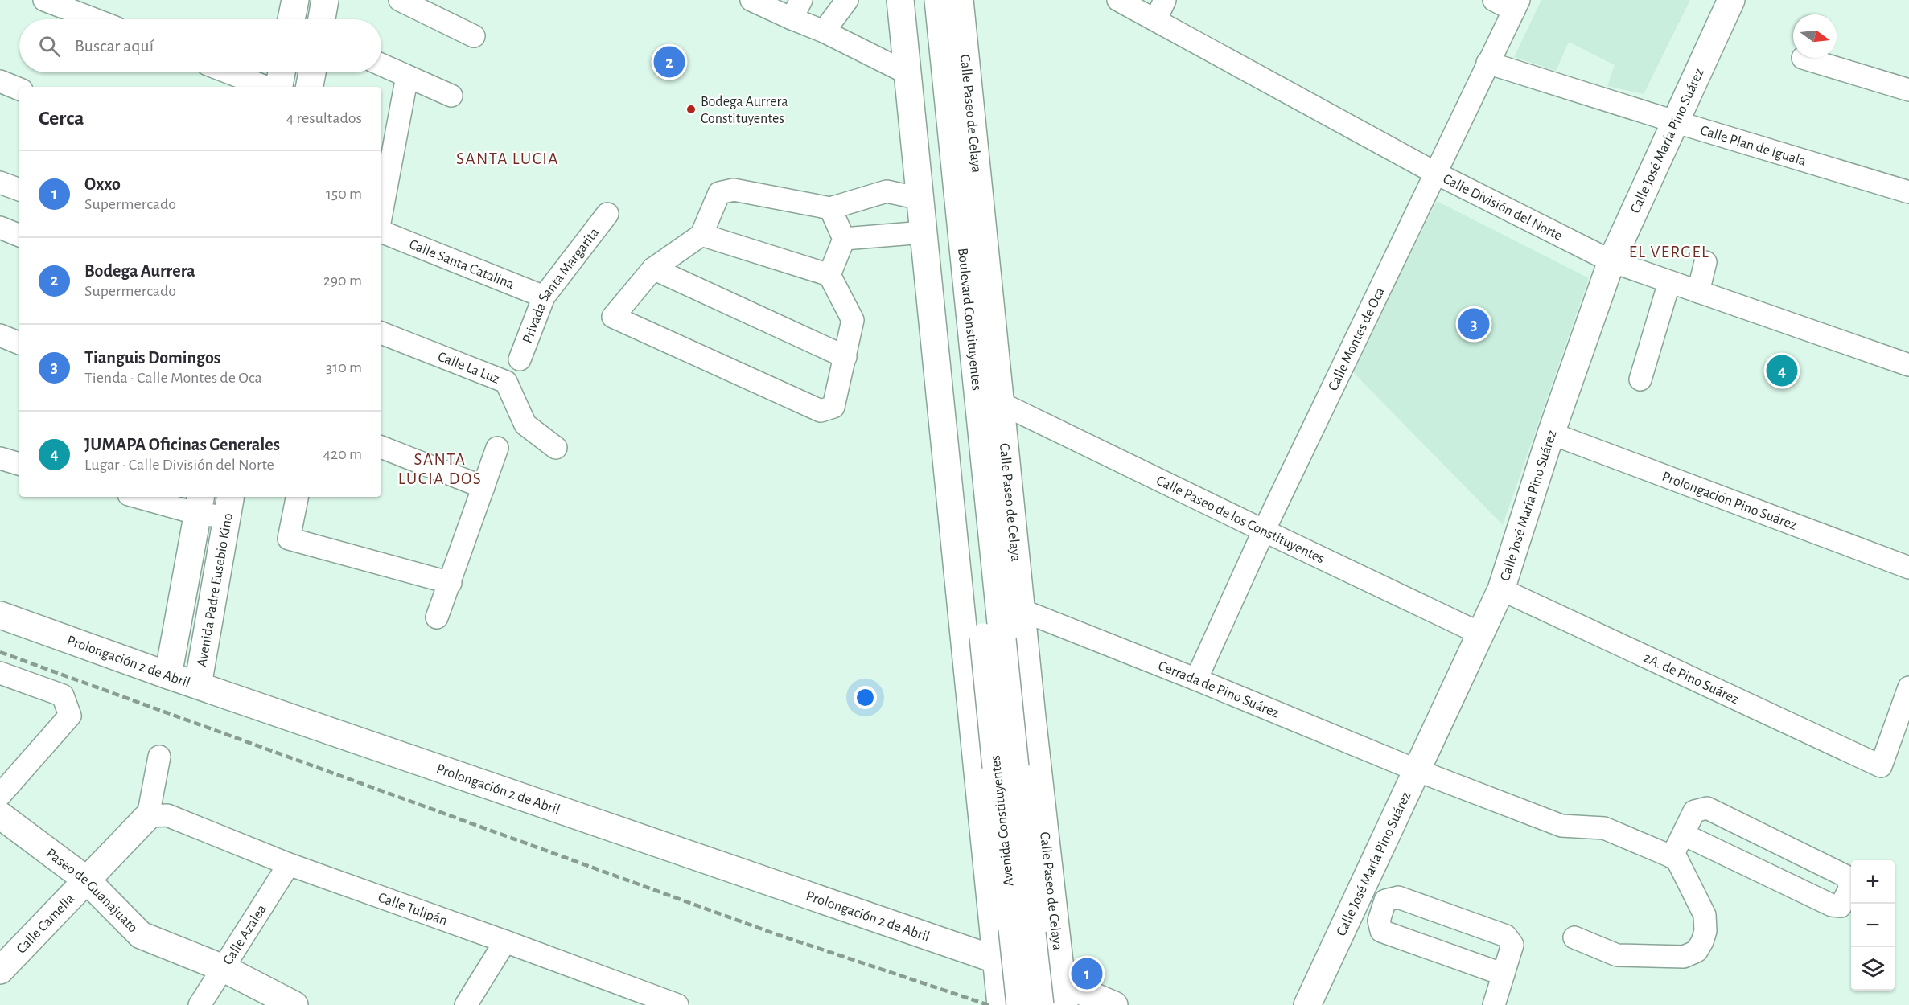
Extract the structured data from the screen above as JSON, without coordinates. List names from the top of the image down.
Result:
{
  "streets": {
    "main road": [
      "Calle Paseo de Celaya",
      "Calle José María Pino Suárez",
      "Boulevard Constituyentes",
      "Avenida Padre Eusebio Kino",
      "Prolongación 2 de Abril",
      "Avenida Constituyentes",
      "Paseo de Guanajuato",
      "Calle Camelia"
    ],
    "street": [
      "Calle Plan de Iguala",
      "Calle División del Norte",
      "Calle Santa Catalina",
      "Privada Santa Margarita",
      "Calle Montes de Oca",
      "Calle La Luz",
      "Prolongación Pino Suárez",
      "Calle Paseo de los Constituyentes",
      "2A. de Pino Suárez",
      "Cerrada de Pino Suárez",
      "Calle Tulipán",
      "Calle Azalea"
    ]
  },
  "crossings": [
    ["Calle Paseo de Celaya", "Boulevard Constituyentes"],
    ["Calle Paseo de Celaya", "Calle Paseo de los Constituyentes"],
    ["Calle Paseo de Celaya", "Prolongación 2 de Abril"],
    ["Calle Paseo de Celaya", "Cerrada de Pino Suárez"],
    ["Calle Paseo de Celaya", "Avenida Constituyentes"],
    ["Calle José María Pino Suárez", "Calle Plan de Iguala"],
    ["Calle José María Pino Suárez", "Calle División del Norte"],
    ["Calle José María Pino Suárez", "Prolongación Pino Suárez"],
    ["Calle José María Pino Suárez", "Calle Paseo de los Constituyentes"],
    ["Calle José María Pino Suárez", "2A. de Pino Suárez"],
    ["Calle José María Pino Suárez", "Cerrada de Pino Suárez"],
    ["Calle Plan de Iguala", "Calle Montes de Oca"],
    ["Calle División del Norte", "Calle Montes de Oca"],
    ["Calle Santa Catalina", "Privada Santa Margarita"],
    ["Boulevard Constituyentes", "Avenida Constituyentes"],
    ["Calle Montes de Oca", "Calle Paseo de los Constituyentes"],
    ["Calle Montes de Oca", "Cerrada de Pino Suárez"],
    ["Avenida Padre Eusebio Kino", "Prolongación 2 de Abril"],
    ["Paseo de Guanajuato", "Calle Camelia"],
    ["Paseo de Guanajuato", "Calle Azalea"],
    ["Calle Tulipán", "Calle Camelia"],
    ["Calle Tulipán", "Calle Azalea"]
  ],
  "districts": ["SANTA LUCIA", "EL VERGEL", "SANTA LUCIA DOS"],
  "places": ["Bodega Aurrera Constituyentes"],
  "north": "right",
  "page": {
    "search": "Buscar aquí",
    "pins": [
      "2",
      "3",
      "4",
      "1"
    ],
    "heading": ["Cerca", "4 resultados"],
    "list": [
      {
        "mark": "1",
        "name": "Oxxo",
        "note": "Supermercado",
        "value": "150 m"
      },
      {
        "mark": "2",
        "name": "Bodega Aurrera",
        "note": "Supermercado",
        "value": "290 m"
      },
      {
        "mark": "3",
        "name": "Tianguis Domingos",
        "note": "Tienda · Calle Montes de Oca",
        "value": "310 m"
      },
      {
        "mark": "4",
        "name": "JUMAPA Oficinas Generales",
        "note": "Lugar · Calle División del Norte",
        "value": "420 m"
      }
    ],
    "map_buttons": ["+", "−"]
  }
}
